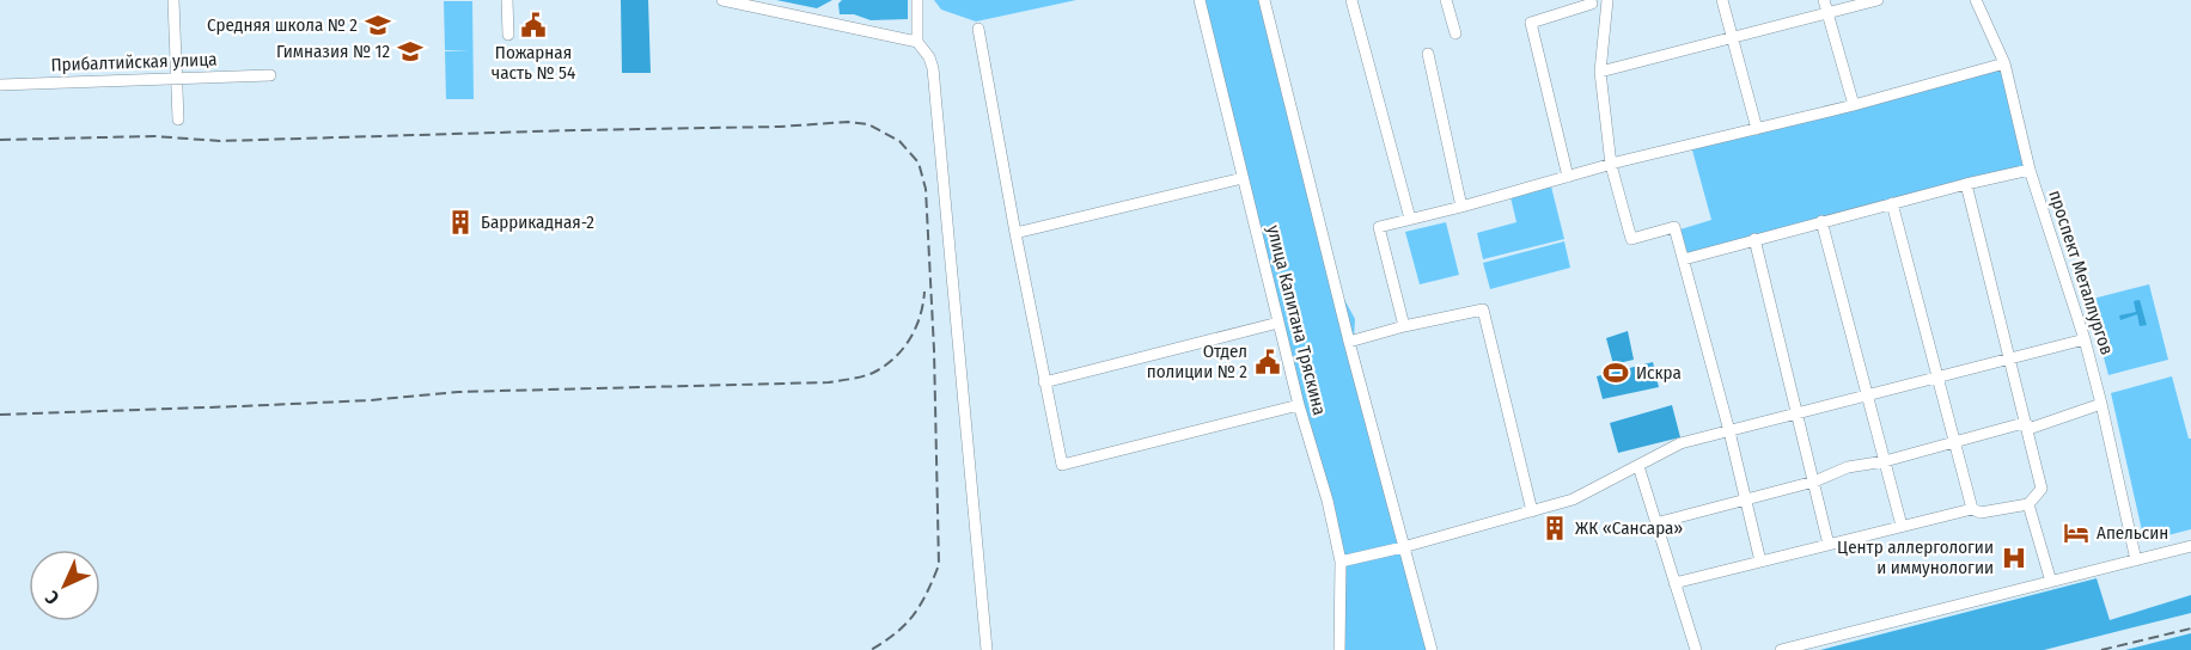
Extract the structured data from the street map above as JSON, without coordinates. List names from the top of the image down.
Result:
{
  "streets": {
    "street": ["Прибалтийская улица", "проспект Металлургов", "улица Капитана Тряскина"]
  },
  "places": {
    "school or university": ["Средняя школа № 2", "Гимназия № 12"],
    "public building": ["Пожарная часть № 54", "Отдел полиции № 2"],
    "building": ["Баррикадная-2", "ЖК «Сансара»"],
    "sports": ["Искра"],
    "hotel": ["Апельсин"],
    "hospital": ["Центр аллергологии и иммунологии"]
  },
  "north": "bottom left"
}
